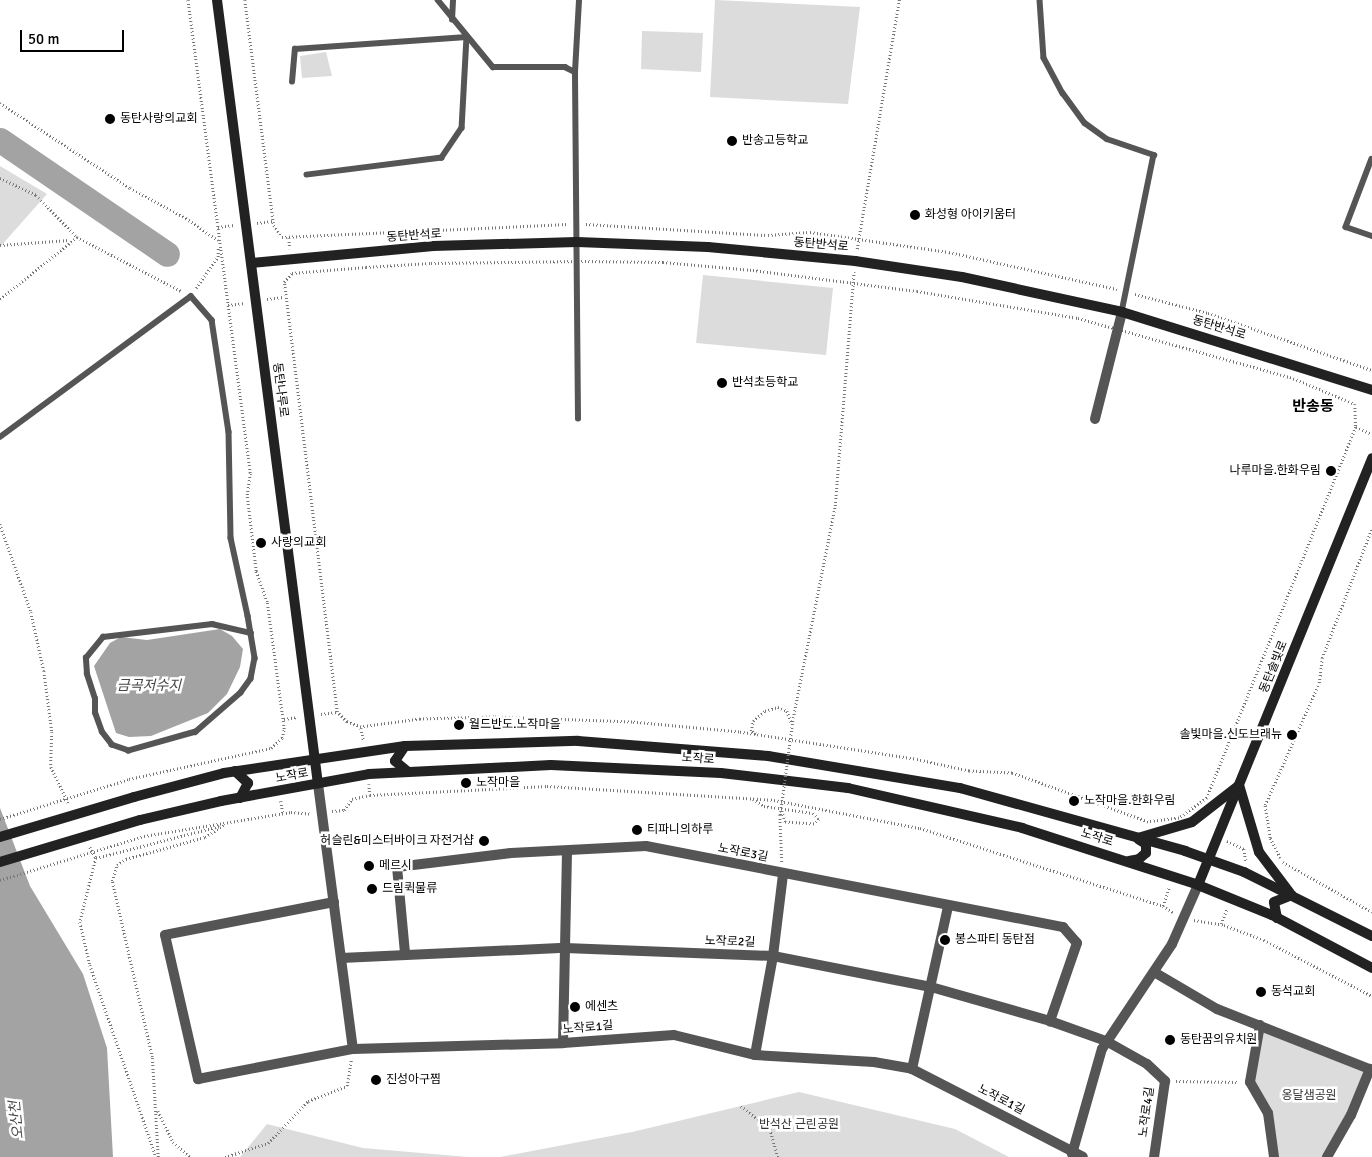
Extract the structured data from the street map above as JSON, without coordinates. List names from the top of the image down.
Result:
{
  "streets": {
    "street": [
      "동탄반석로",
      "동탄나루로",
      "동탄솔빛로",
      "노작로",
      "노작로3길",
      "노작로2길",
      "노작로1길",
      "노작로4길"
    ]
  },
  "crossings": [
    ["동탄반석로", "동탄나루로"],
    ["동탄나루로", "노작로"],
    ["동탄솔빛로", "노작로"],
    ["노작로3길", "노작로2길"],
    ["노작로2길", "노작로4길"]
  ],
  "districts": ["반송동"],
  "water": ["금곡저수지", "오산천"],
  "parks": ["옹달샘공원", "반석산 근린공원"],
  "places": [
    "동탄사랑의교회",
    "반송고등학교",
    "화성형 아이키움터",
    "반석초등학교",
    "나루마을.한화우림",
    "사랑의교회",
    "월드반도.노작마을",
    "솔빛마을.신도브래뉴",
    "노작마을",
    "노작마을.한화우림",
    "티파니의하루",
    "허슬린&미스터바이크 자전거샵",
    "메르시",
    "드림퀵물류",
    "봉스파티 동탄점",
    "동석교회",
    "에센츠",
    "동탄꿈의유치원",
    "진성아구찜"
  ],
  "scale_bar": "50 m"
}
